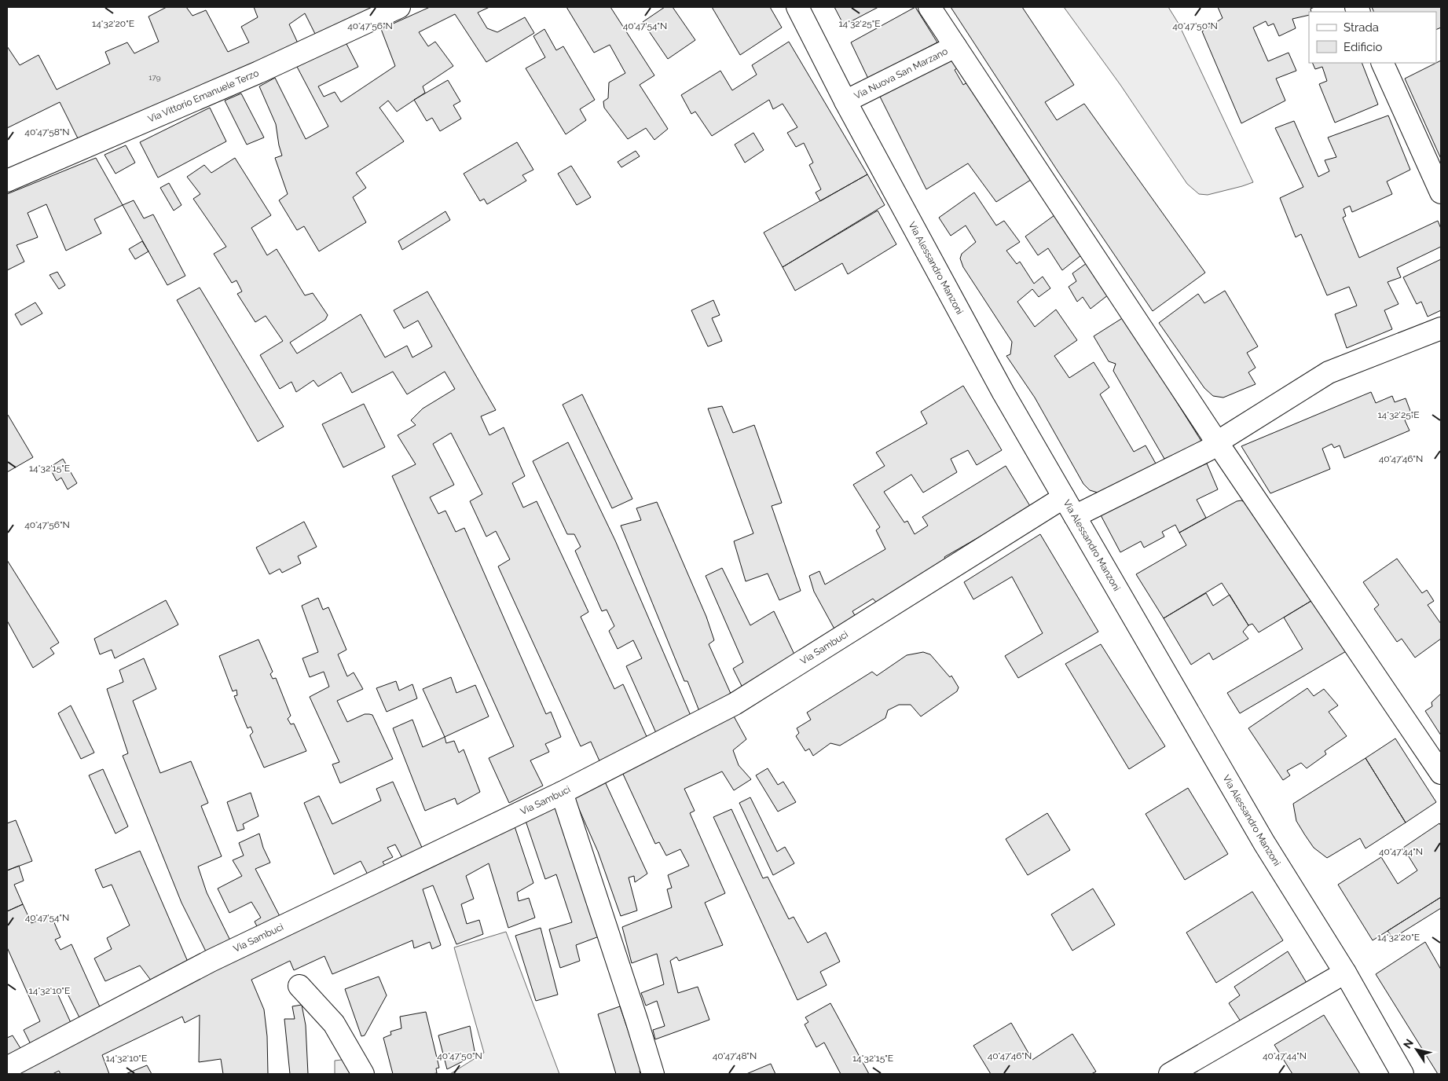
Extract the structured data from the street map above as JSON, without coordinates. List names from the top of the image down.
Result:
{
  "streets": {
    "street": [
      "Via Nuova San Marzano",
      "Via Vittorio Emanuele Terzo",
      "Via Alessandro Manzoni",
      "Via Sambuci"
    ]
  },
  "crossings": [
    ["Via Nuova San Marzano", "Via Alessandro Manzoni"],
    ["Via Alessandro Manzoni", "Via Sambuci"]
  ],
  "house_numbers": ["179"],
  "legend": ["Strada", "Edificio"],
  "north": "top left",
  "coordinates": [
    "14°32'25\"E",
    "14°32'20\"E",
    "40°47'56\"N",
    "40°47'54\"N",
    "40°47'50\"N",
    "40°47'58\"N",
    "40°47'46\"N",
    "14°32'15\"E",
    "40°47'44\"N",
    "14°32'10\"E",
    "40°47'48\"N"
  ]
}
